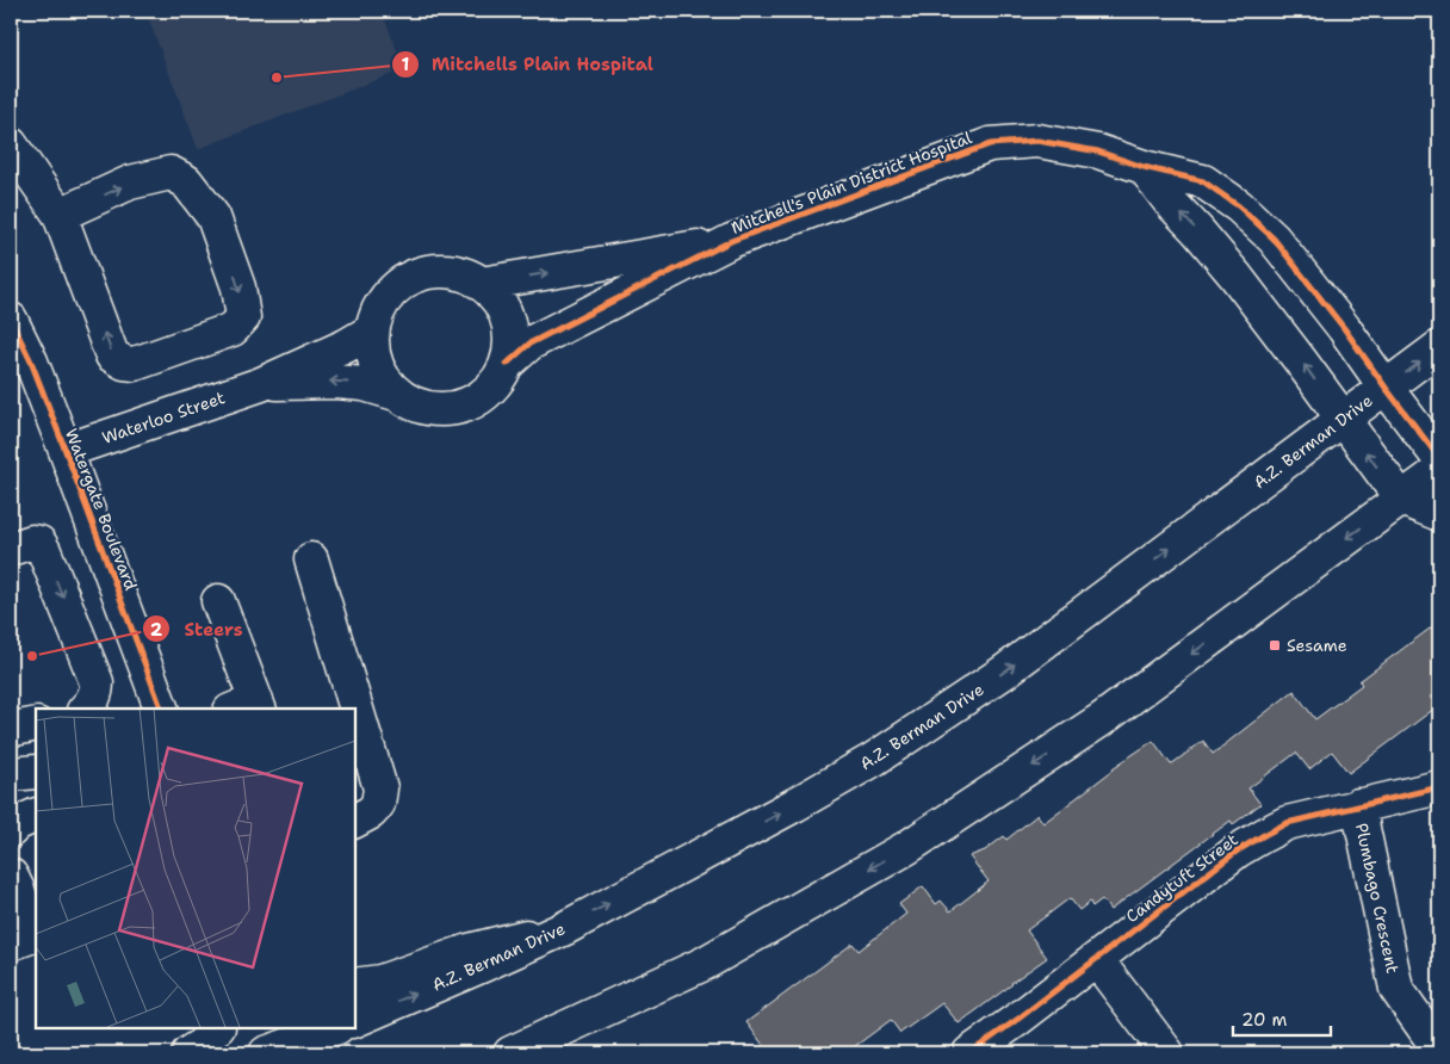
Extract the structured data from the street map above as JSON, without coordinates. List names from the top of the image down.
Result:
{
  "streets": {
    "street": [
      "Mitchell's Plain District Hospital",
      "Waterloo Street",
      "A.Z. Berman Drive",
      "Watergate Boulevard",
      "Candytuft Street",
      "Plumbago Crescent"
    ]
  },
  "crossings": [
    ["Mitchell's Plain District Hospital", "Waterloo Street"],
    ["Mitchell's Plain District Hospital", "A.Z. Berman Drive"],
    ["Waterloo Street", "Watergate Boulevard"],
    ["Candytuft Street", "Plumbago Crescent"]
  ],
  "places": {
    "other": ["Mitchells Plain Hospital", "Steers"],
    "transit": ["Sesame"]
  },
  "scale_bar": "20 m"
}
